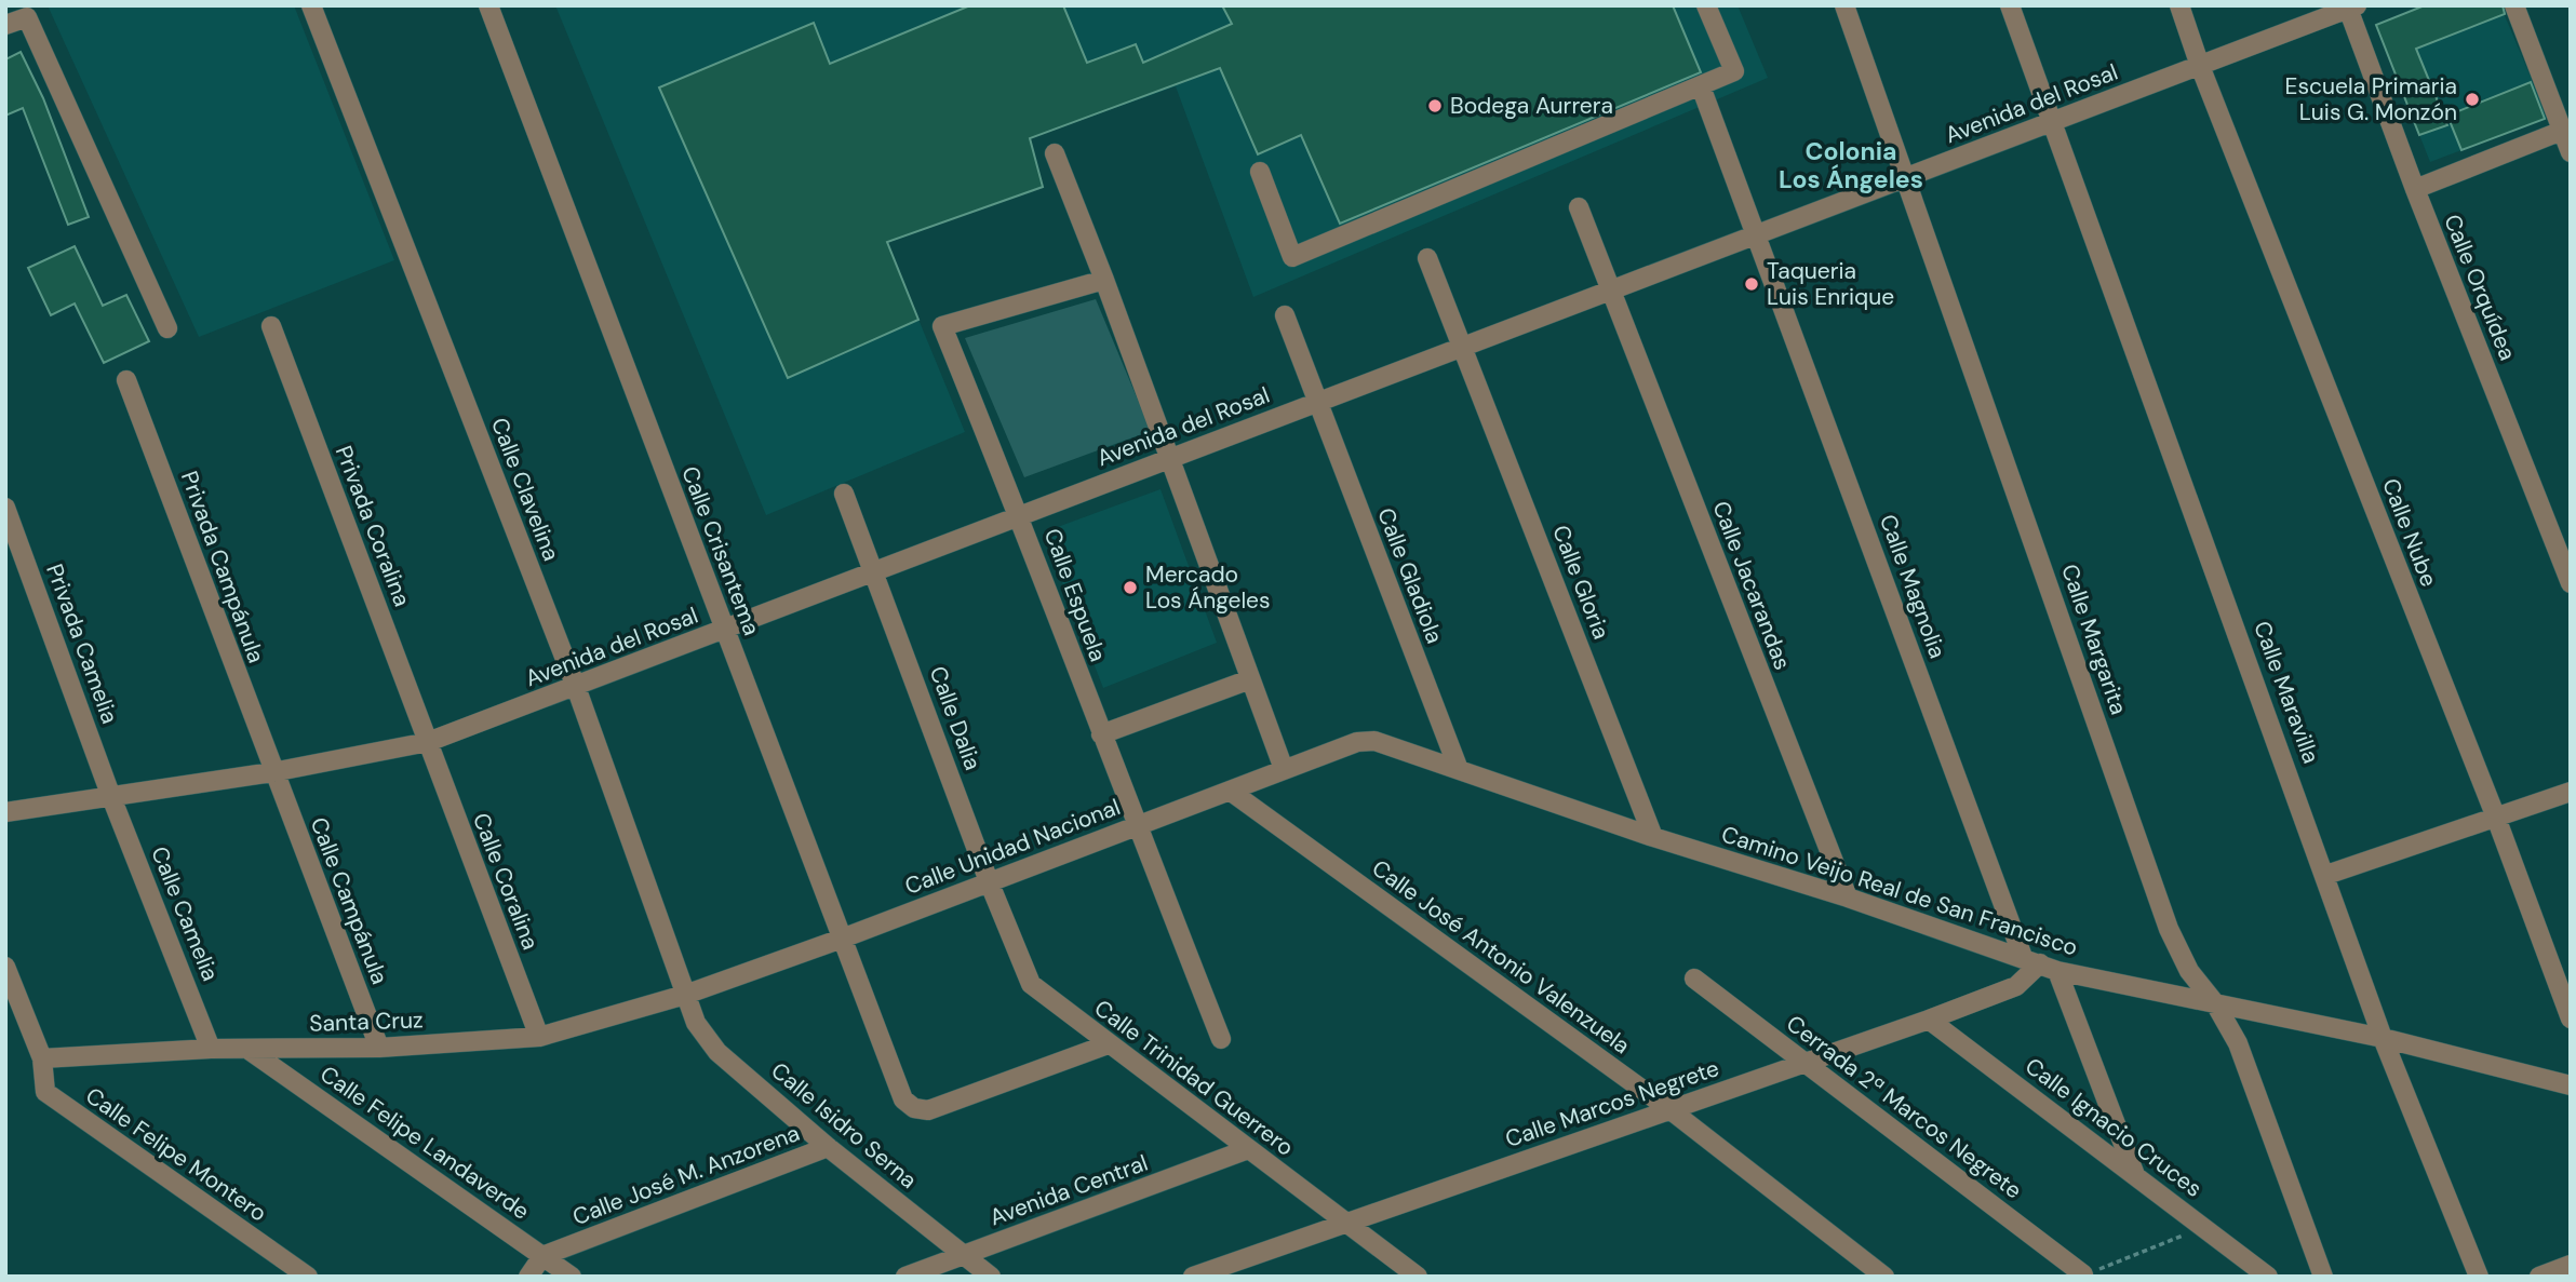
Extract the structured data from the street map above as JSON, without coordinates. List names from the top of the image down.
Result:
{
  "streets": {
    "street": [
      "Avenida del Rosal",
      "Calle Orquídea",
      "Calle Clavelina",
      "Privada Coralina",
      "Calle Nube",
      "Calle Crisantema",
      "Privada Campánula",
      "Calle Gladiola",
      "Calle Gloria",
      "Calle Jacarandas",
      "Calle Magnolia",
      "Calle Espuela",
      "Calle Margarita",
      "Privada Camelia",
      "Calle Maravilla",
      "Calle Dalia",
      "Calle Unidad Nacional",
      "Calle Coralina",
      "Camino Veijo Real de San Francisco",
      "Calle Campánula",
      "Calle Camelia",
      "Calle José Antonio Valenzuela",
      "Santa Cruz",
      "Calle Trinidad Guerrero",
      "Calle Marcos Negrete",
      "Cerrada 2ª Marcos Negrete",
      "Calle Isidro Serna",
      "Calle Ignacio Cruces",
      "Calle Felipe Landaverde",
      "Calle Felipe Montero",
      "Calle José M. Anzorena",
      "Avenida Central"
    ]
  },
  "crossings": [
    ["Avenida del Rosal", "Calle Orquídea"],
    ["Avenida del Rosal", "Calle Clavelina"],
    ["Avenida del Rosal", "Privada Coralina"],
    ["Avenida del Rosal", "Calle Nube"],
    ["Avenida del Rosal", "Calle Crisantema"],
    ["Avenida del Rosal", "Privada Campánula"],
    ["Avenida del Rosal", "Calle Gladiola"],
    ["Avenida del Rosal", "Calle Gloria"],
    ["Avenida del Rosal", "Calle Jacarandas"],
    ["Avenida del Rosal", "Calle Magnolia"],
    ["Avenida del Rosal", "Calle Espuela"],
    ["Avenida del Rosal", "Calle Margarita"],
    ["Avenida del Rosal", "Privada Camelia"],
    ["Avenida del Rosal", "Calle Maravilla"],
    ["Avenida del Rosal", "Calle Dalia"],
    ["Avenida del Rosal", "Calle Coralina"],
    ["Avenida del Rosal", "Calle Campánula"],
    ["Avenida del Rosal", "Calle Camelia"],
    ["Calle Clavelina", "Calle Unidad Nacional"],
    ["Calle Clavelina", "Santa Cruz"],
    ["Calle Clavelina", "Calle Isidro Serna"],
    ["Privada Coralina", "Calle Coralina"],
    ["Calle Crisantema", "Calle Unidad Nacional"],
    ["Calle Crisantema", "Calle Trinidad Guerrero"],
    ["Privada Campánula", "Calle Campánula"],
    ["Calle Gladiola", "Camino Veijo Real de San Francisco"],
    ["Calle Gloria", "Camino Veijo Real de San Francisco"],
    ["Calle Jacarandas", "Camino Veijo Real de San Francisco"],
    ["Calle Magnolia", "Camino Veijo Real de San Francisco"],
    ["Calle Magnolia", "Calle Marcos Negrete"],
    ["Calle Magnolia", "Calle Ignacio Cruces"],
    ["Calle Espuela", "Calle Unidad Nacional"],
    ["Calle Margarita", "Camino Veijo Real de San Francisco"],
    ["Privada Camelia", "Calle Camelia"],
    ["Calle Maravilla", "Camino Veijo Real de San Francisco"],
    ["Calle Dalia", "Calle Unidad Nacional"],
    ["Calle Dalia", "Calle Trinidad Guerrero"],
    ["Calle Unidad Nacional", "Camino Veijo Real de San Francisco"],
    ["Calle Unidad Nacional", "Calle José Antonio Valenzuela"],
    ["Calle Unidad Nacional", "Santa Cruz"],
    ["Calle Unidad Nacional", "Calle Trinidad Guerrero"],
    ["Calle Unidad Nacional", "Calle Isidro Serna"],
    ["Calle Coralina", "Santa Cruz"],
    ["Camino Veijo Real de San Francisco", "Calle Marcos Negrete"],
    ["Calle Campánula", "Santa Cruz"],
    ["Calle Camelia", "Santa Cruz"],
    ["Calle José Antonio Valenzuela", "Calle Marcos Negrete"],
    ["Santa Cruz", "Calle Isidro Serna"],
    ["Santa Cruz", "Calle Felipe Landaverde"],
    ["Santa Cruz", "Calle Felipe Montero"],
    ["Calle Trinidad Guerrero", "Calle Marcos Negrete"],
    ["Calle Trinidad Guerrero", "Avenida Central"],
    ["Calle Marcos Negrete", "Cerrada 2ª Marcos Negrete"],
    ["Calle Marcos Negrete", "Calle Ignacio Cruces"],
    ["Calle Isidro Serna", "Calle José M. Anzorena"],
    ["Calle Isidro Serna", "Avenida Central"],
    ["Calle Felipe Landaverde", "Calle José M. Anzorena"]
  ],
  "districts": ["Colonia Los Ángeles"],
  "places": [
    "Escuela Primaria Luis G. Monzón",
    "Bodega Aurrera",
    "Taqueria Luis Enrique",
    "Mercado Los Ángeles"
  ]
}
